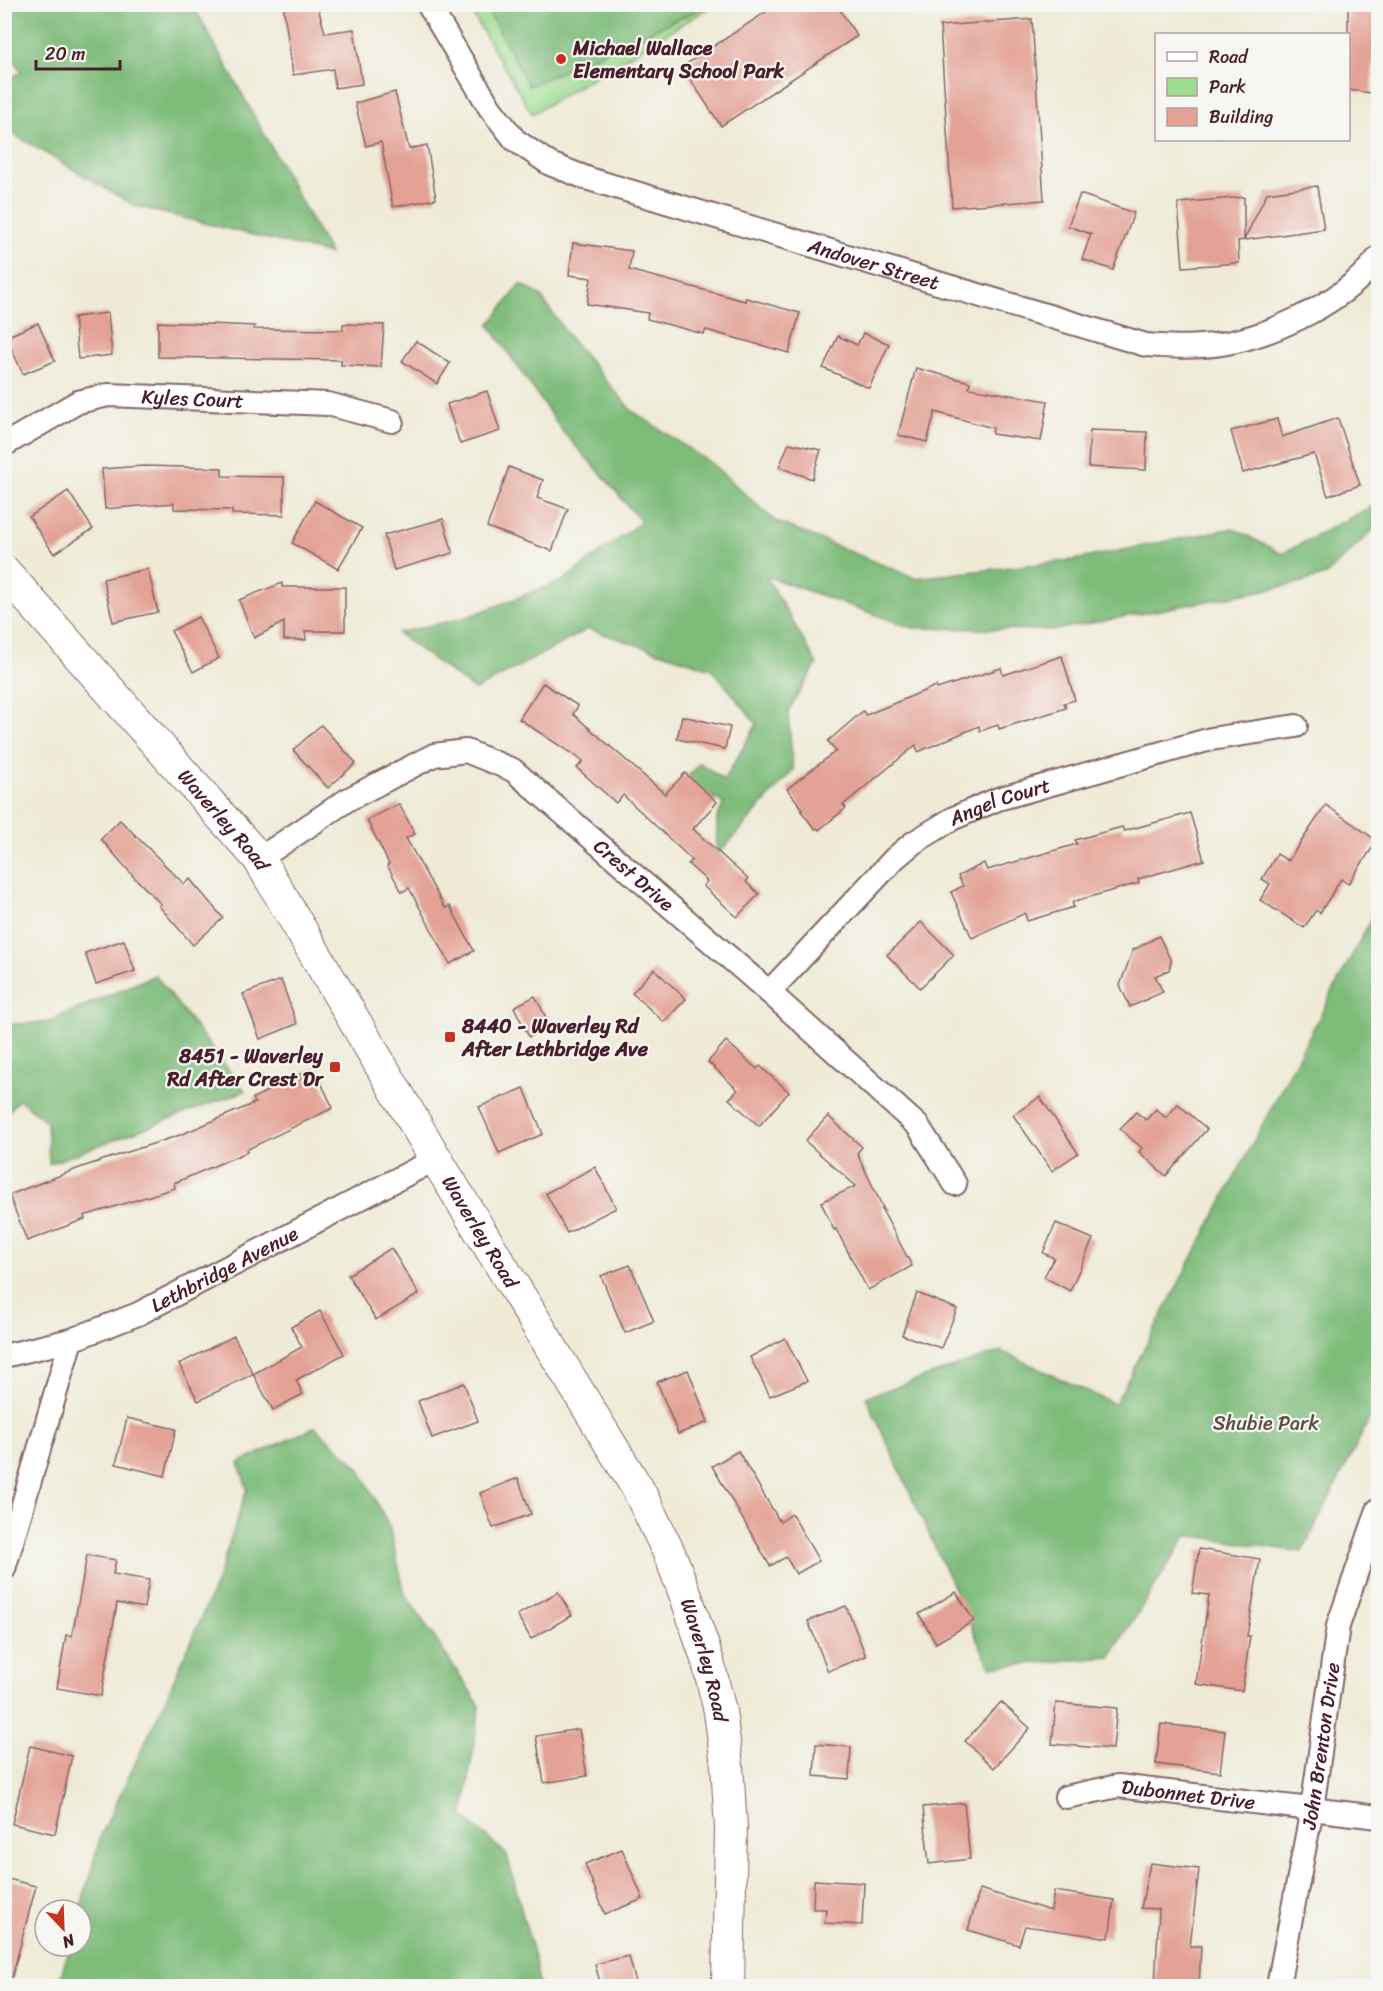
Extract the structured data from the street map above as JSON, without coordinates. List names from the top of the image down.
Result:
{
  "streets": {
    "main road": ["Waverley Road"],
    "street": [
      "Andover Street",
      "Kyles Court",
      "Angel Court",
      "Crest Drive",
      "Lethbridge Avenue",
      "John Brenton Drive",
      "Dubonnet Drive"
    ]
  },
  "crossings": [
    ["Angel Court", "Crest Drive"],
    ["Waverley Road", "Crest Drive"],
    ["Waverley Road", "Lethbridge Avenue"],
    ["John Brenton Drive", "Dubonnet Drive"]
  ],
  "parks": ["Shubie Park"],
  "places": {
    "other": ["Michael Wallace Elementary School Park"],
    "transit": ["8440 - Waverley Rd After Lethbridge Ave", "8451 - Waverley Rd After Crest Dr"]
  },
  "legend": ["Road", "Park", "Building"],
  "scale_bar": "20 m",
  "north": "bottom right"
}
